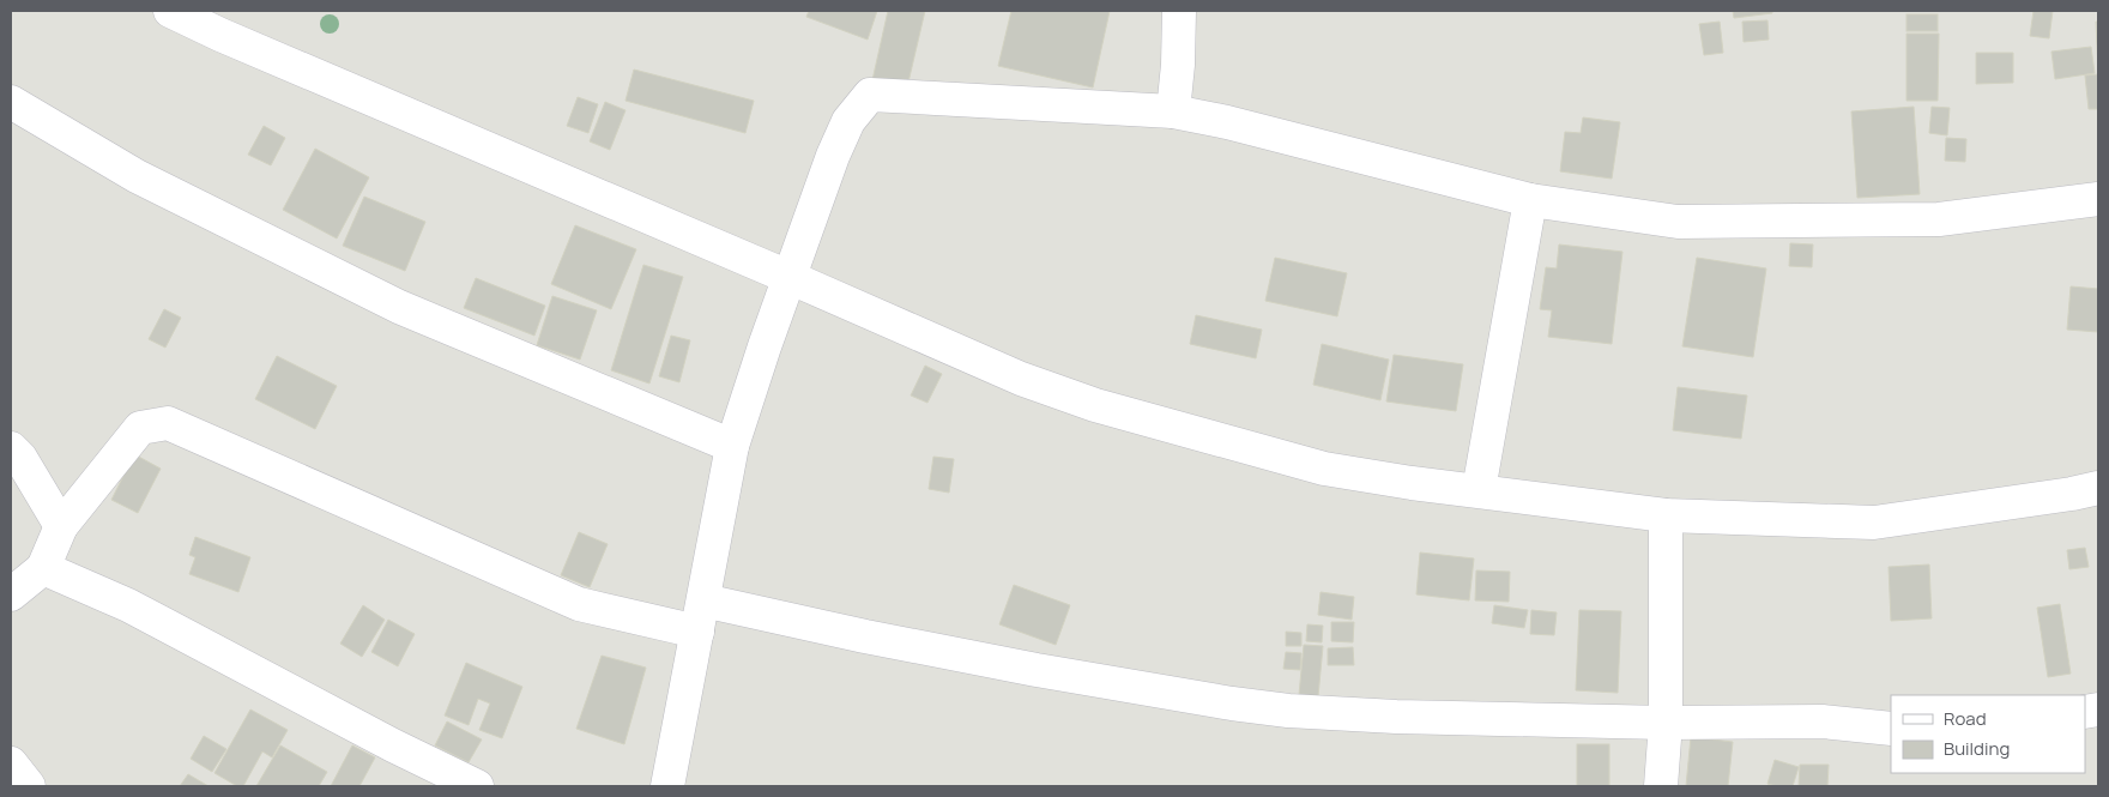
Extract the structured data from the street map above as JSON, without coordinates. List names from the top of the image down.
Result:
{
  "legend": ["Road", "Building"]
}
